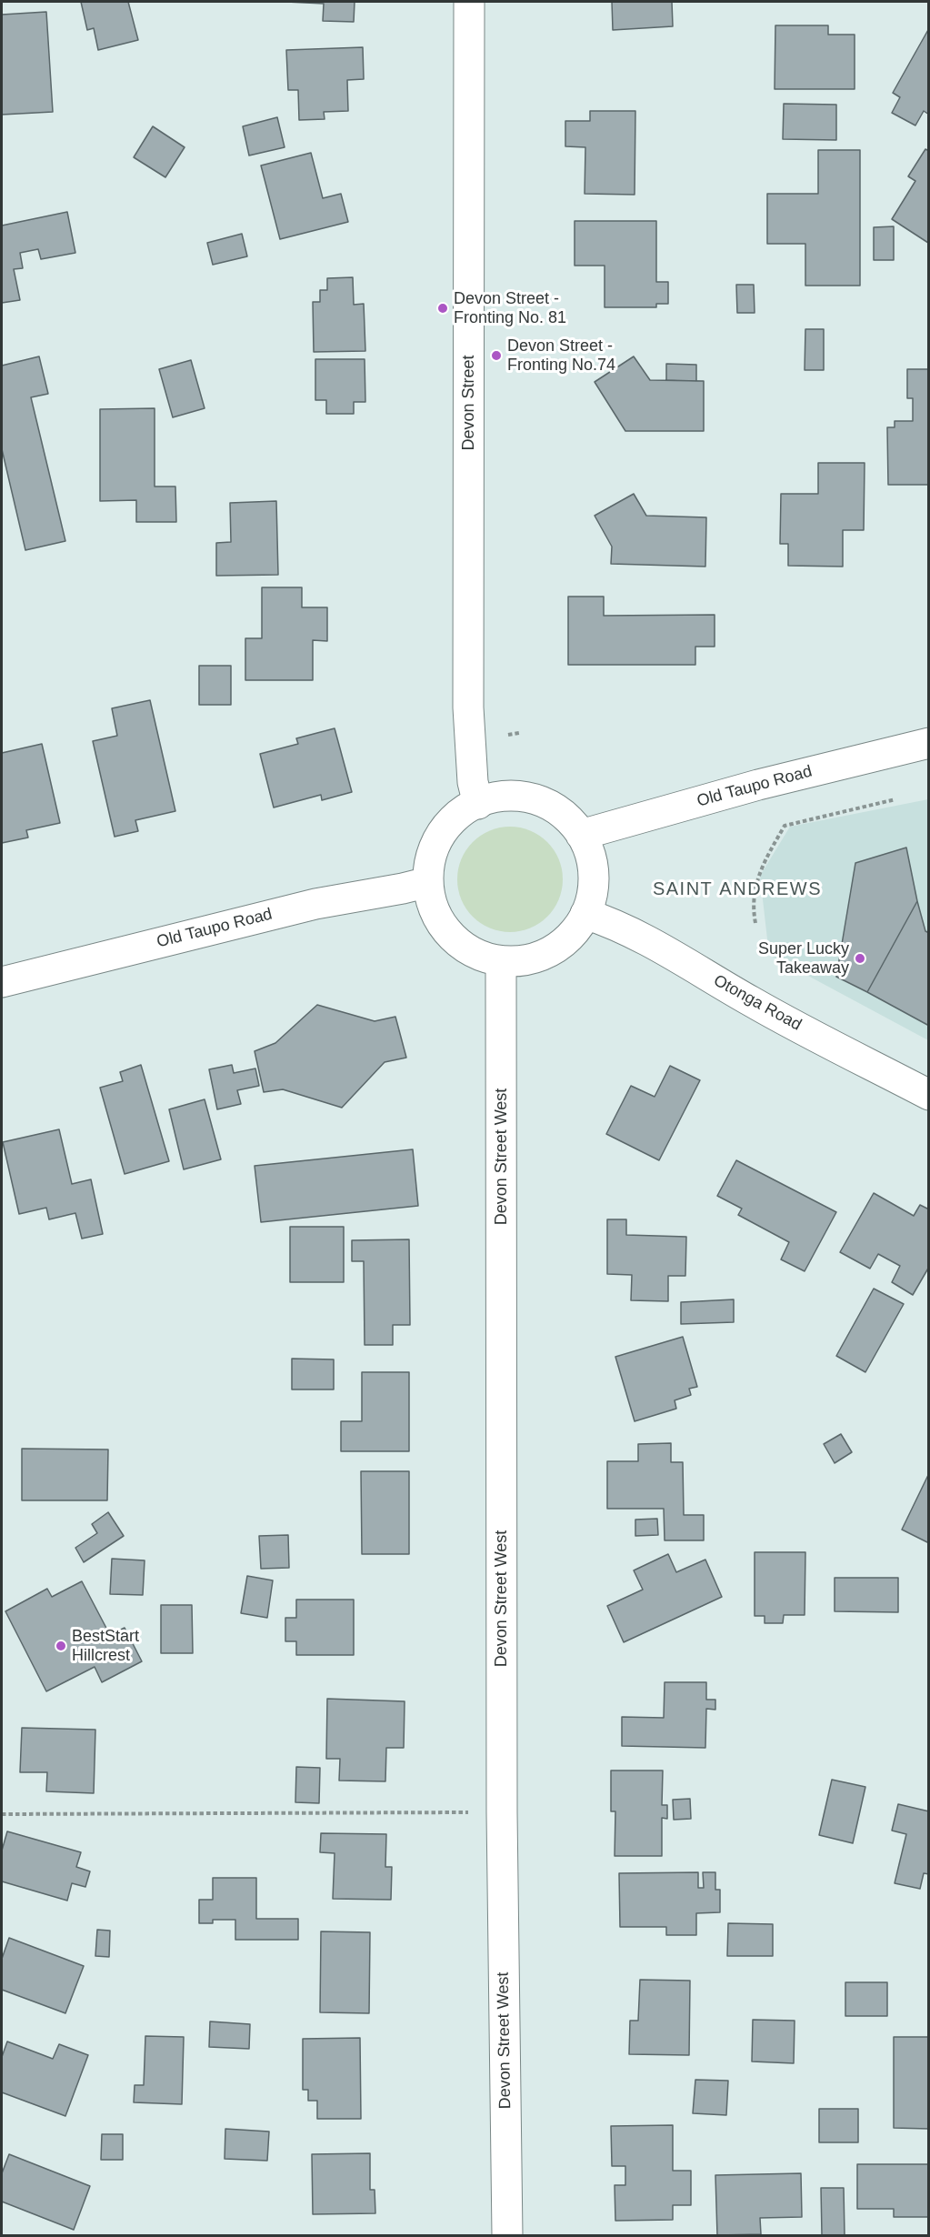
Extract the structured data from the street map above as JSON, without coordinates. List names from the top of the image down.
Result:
{
  "streets": {
    "main road": [
      "Devon Street",
      "Old Taupo Road",
      "Otonga Road",
      "Devon Street West"
    ]
  },
  "crossings": [
    ["Devon Street", "Old Taupo Road"],
    ["Devon Street", "Otonga Road"],
    ["Devon Street", "Devon Street West"],
    ["Old Taupo Road", "Otonga Road"],
    ["Old Taupo Road", "Devon Street West"],
    ["Otonga Road", "Devon Street West"]
  ],
  "districts": ["SAINT ANDREWS"],
  "places": [
    "Devon Street - Fronting No. 81",
    "Devon Street - Fronting No.74",
    "Super Lucky Takeaway",
    "BestStart Hillcrest"
  ]
}
